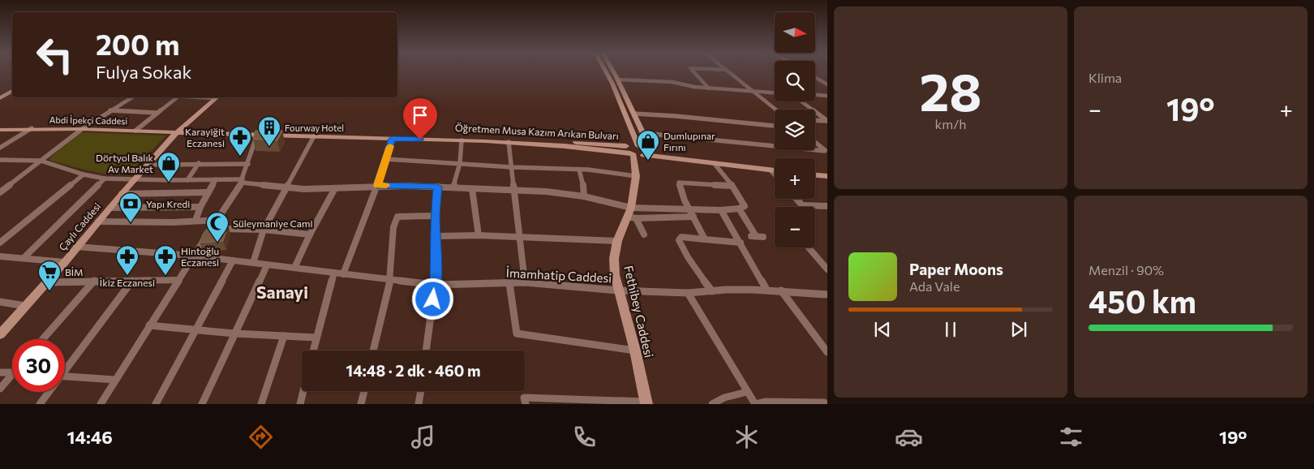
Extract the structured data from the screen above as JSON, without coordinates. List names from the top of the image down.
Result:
{
  "streets": {
    "street": [
      "Abdi İpekçi Caddesi",
      "Öğretmen Musa Kazım Arıkan Bulvarı",
      "Çaylı Caddesi",
      "İmamhatip Caddesi",
      "Fethibey Caddesi"
    ]
  },
  "crossings": [
    ["Abdi İpekçi Caddesi", "Öğretmen Musa Kazım Arıkan Bulvarı"],
    ["Abdi İpekçi Caddesi", "Çaylı Caddesi"],
    ["Öğretmen Musa Kazım Arıkan Bulvarı", "Çaylı Caddesi"],
    ["Öğretmen Musa Kazım Arıkan Bulvarı", "Fethibey Caddesi"],
    ["Çaylı Caddesi", "İmamhatip Caddesi"],
    ["İmamhatip Caddesi", "Fethibey Caddesi"]
  ],
  "districts": ["Sanayi"],
  "places": {
    "building": ["Fourway Hotel"],
    "pharmacy": ["Karayiğit Eczanesi", "İkiz Eczanesi", "Hintoğlu Eczanesi"],
    "shop": ["Dumlupınar Fırını", "Dörtyol Balık Av Market"],
    "bank": ["Yapı Kredi"],
    "mosque": ["Süleymaniye Cami"],
    "supermarket": ["BİM"]
  },
  "north": "right",
  "page": {
    "tile": [
      ["28", "km/h"],
      "Klima",
      ["Menzil · 90%", "450 km"]
    ],
    "map_buttons": ["+", "−"],
    "turn": ["200 m", "Fulya Sokak"],
    "heat": ["−", "19°", "+"],
    "song": ["Paper Moons", "Ada Vale"],
    "limit": "30",
    "trip": "14:48 · 2 dk · 460 m",
    "tabs": ["14:46", "19°"]
  }
}
